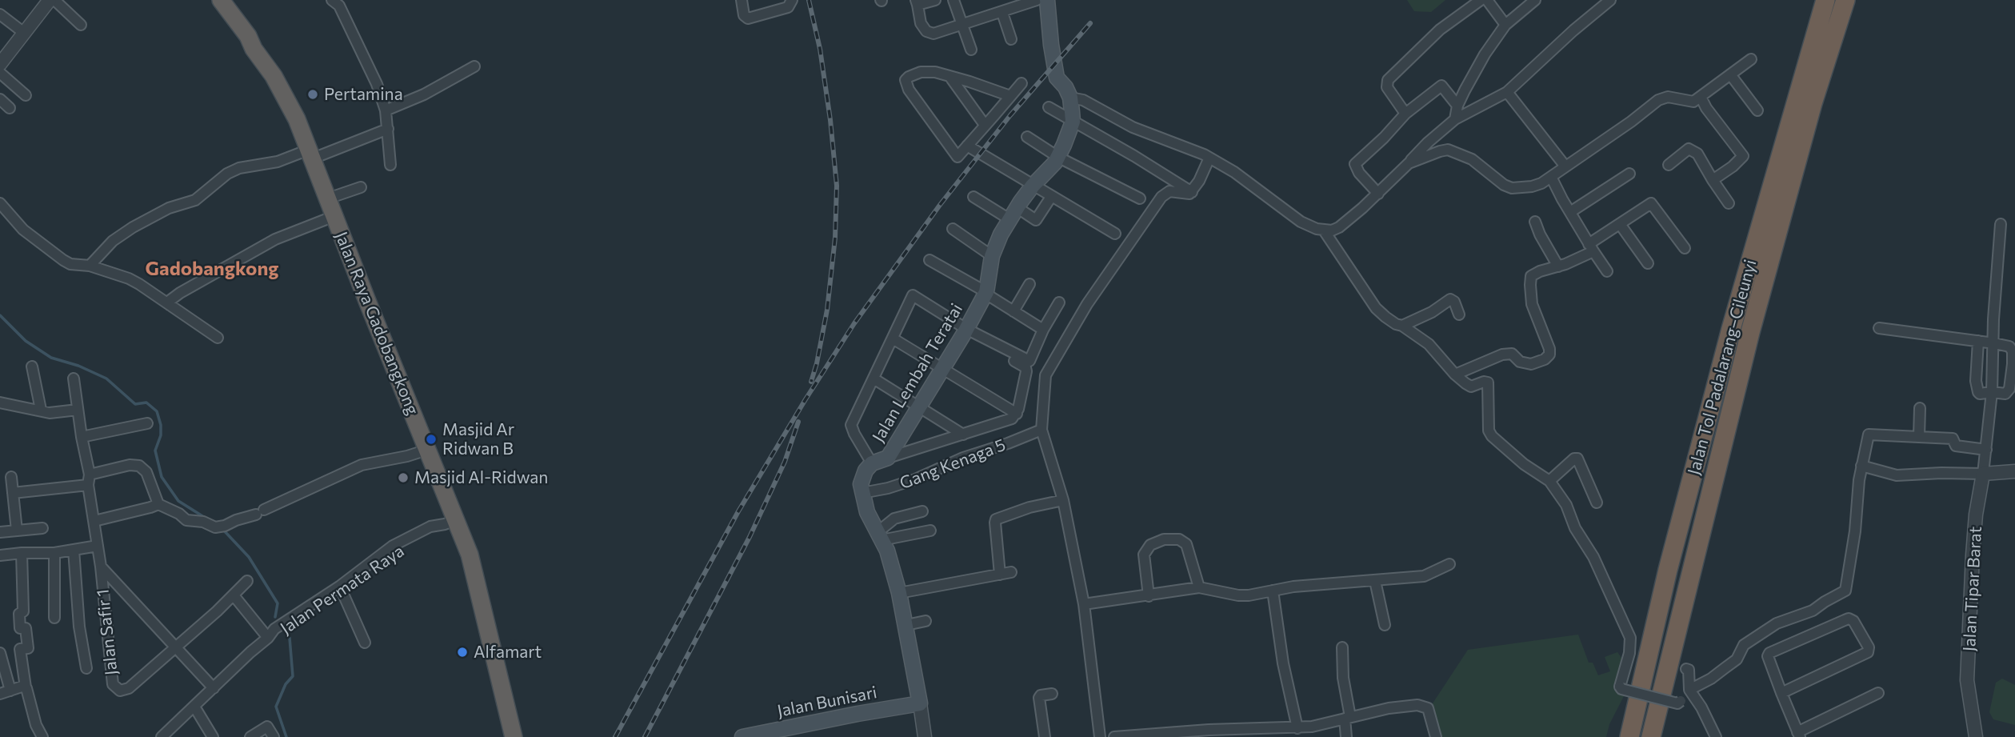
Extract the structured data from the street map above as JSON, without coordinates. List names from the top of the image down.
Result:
{
  "streets": {
    "highway": ["Jalan Raya Gadobangkong", "Jalan Tol Padalarang–Cileunyi"],
    "main road": ["Jalan Lembah Teratai", "Jalan Bunisari"],
    "street": [
      "Gang Kenaga 5",
      "Jalan Tipar Barat",
      "Jalan Permata Raya",
      "Jalan Safir 1"
    ]
  },
  "crossings": [
    ["Jalan Raya Gadobangkong", "Jalan Permata Raya"],
    ["Jalan Lembah Teratai", "Gang Kenaga 5"]
  ],
  "districts": ["Gadobangkong"],
  "places": [
    "Pertamina",
    "Masjid Ar Ridwan B",
    "Masjid Al-Ridwan",
    "Alfamart"
  ]
}
